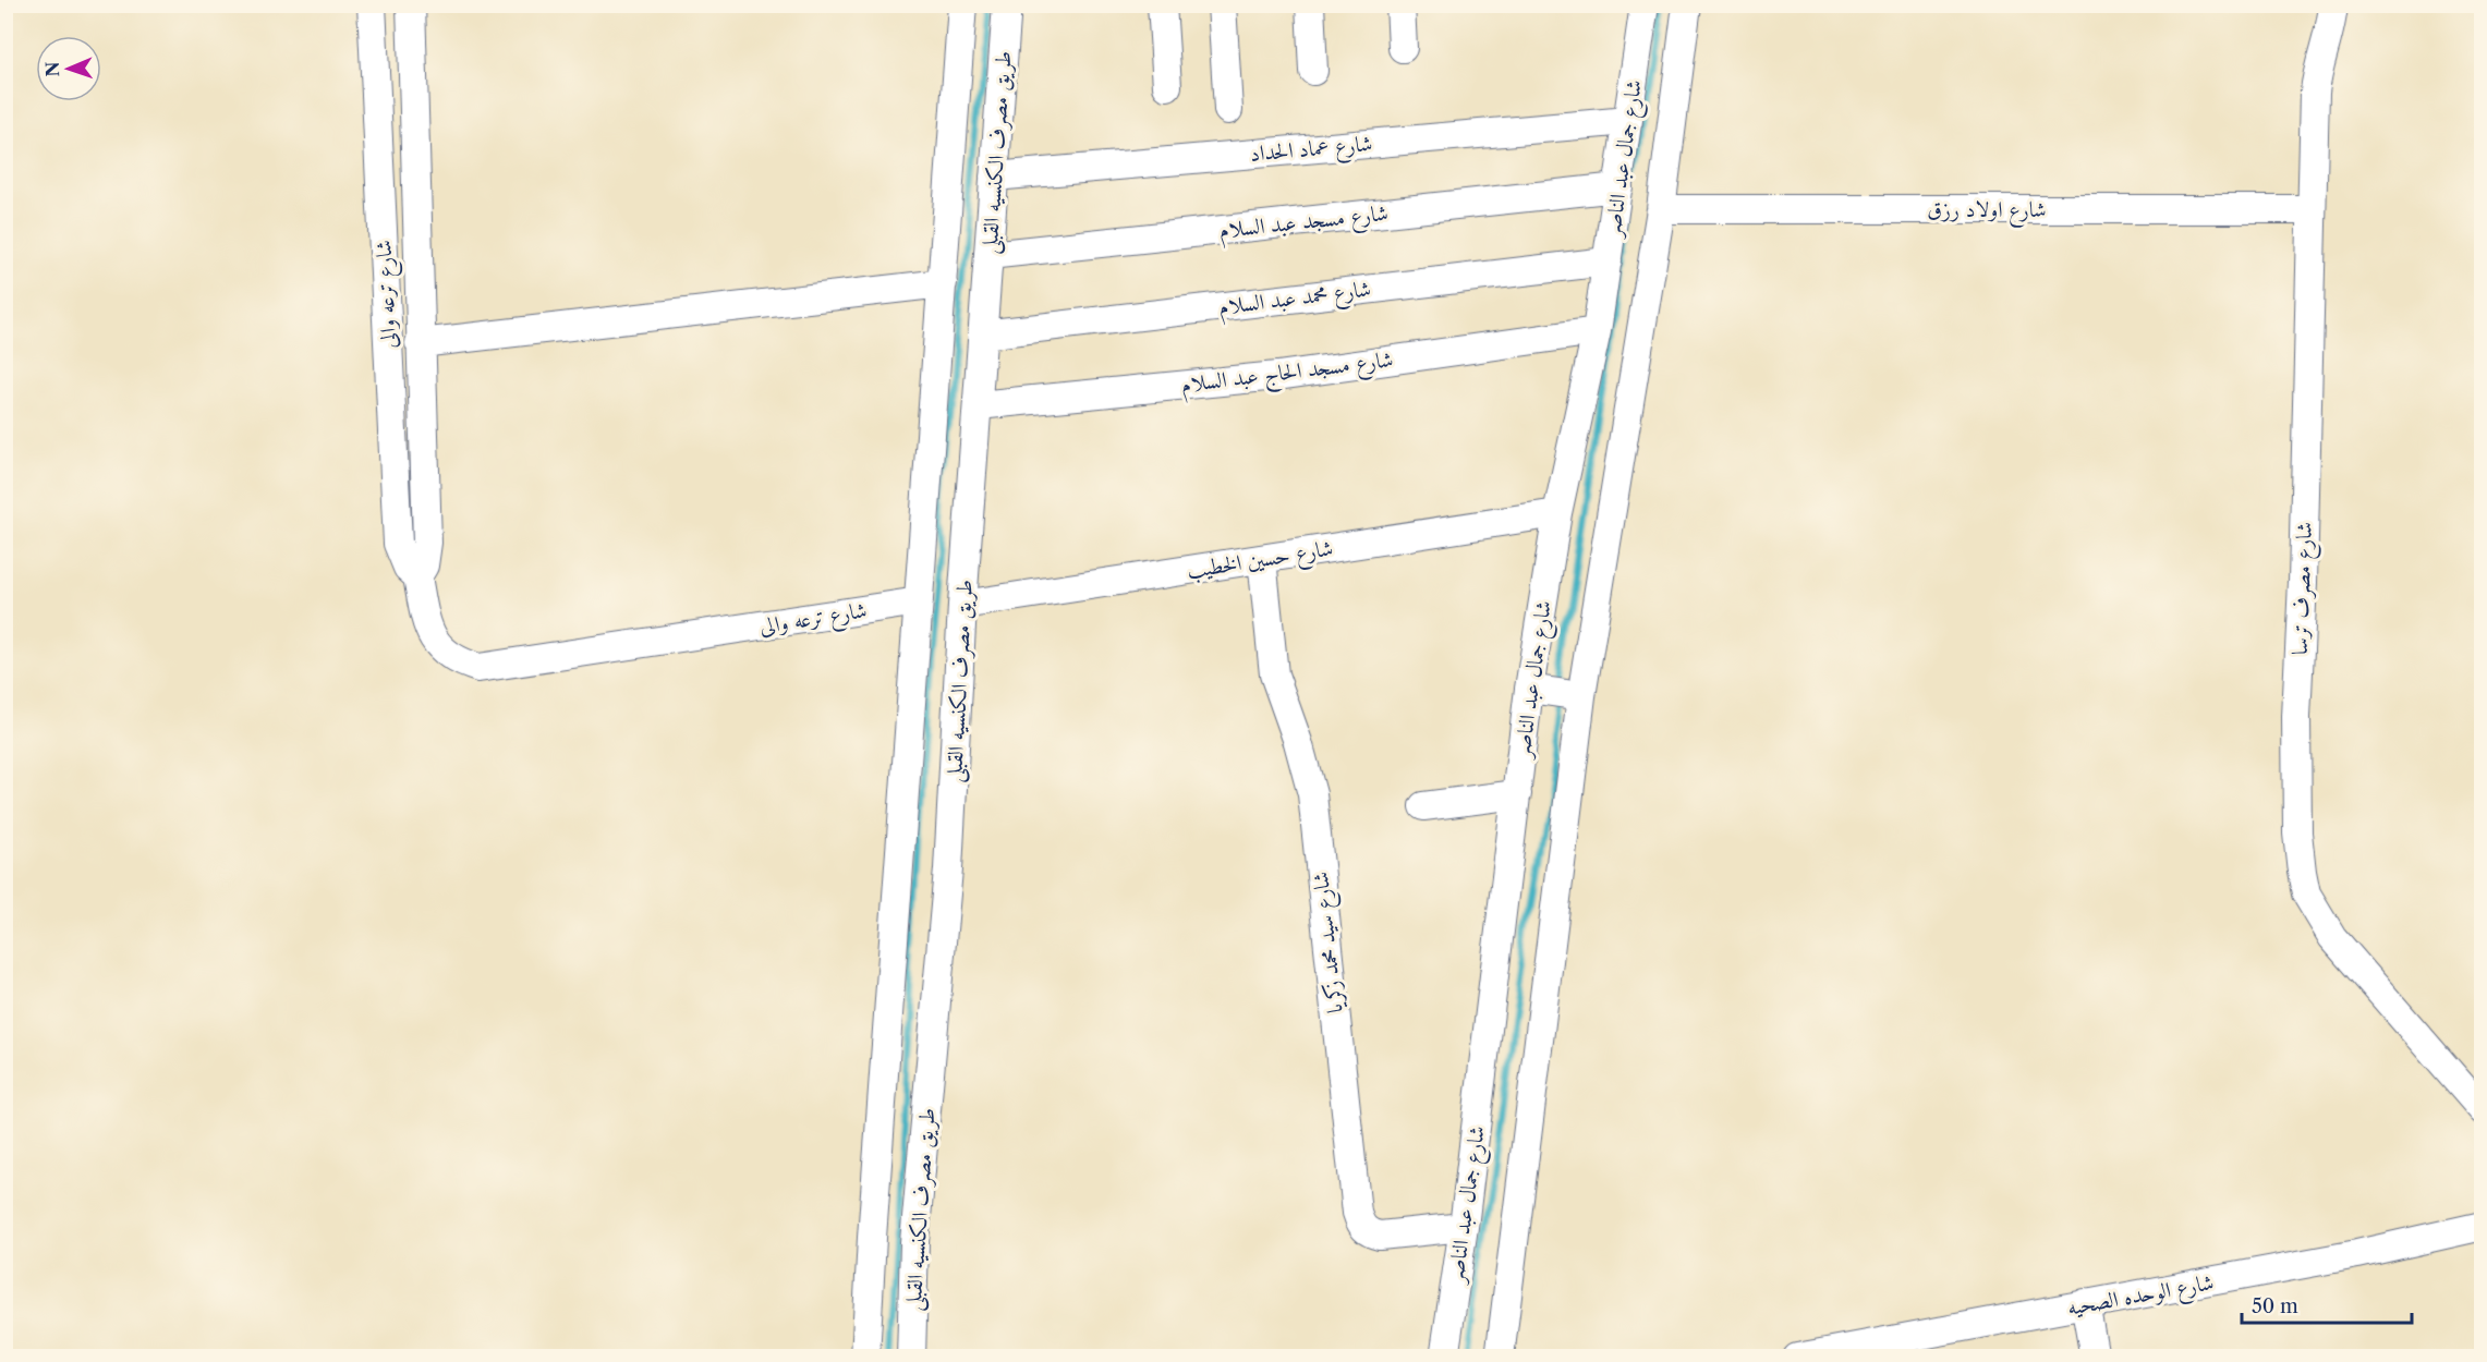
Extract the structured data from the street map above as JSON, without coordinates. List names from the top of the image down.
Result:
{
  "streets": {
    "street": [
      "شارع عماد الحداد",
      "طريق مصرف الكنسيه القبلى",
      "شارع جمال عبد الناصر",
      "شارع اولاد رزق",
      "شارع مسجد عبد السلام",
      "شارع ترعه والى",
      "شارع محمد عبد السلام",
      "شارع مسجد الحاج عبد السلام",
      "شارع حسين الخطيب",
      "شارع مصرف ترسا",
      "شارع سيد محمد زكريا",
      "شارع الوحده الصحيه"
    ]
  },
  "crossings": [
    ["شارع عماد الحداد", "طريق مصرف الكنسيه القبلى"],
    ["شارع عماد الحداد", "شارع جمال عبد الناصر"],
    ["طريق مصرف الكنسيه القبلى", "شارع مسجد عبد السلام"],
    ["طريق مصرف الكنسيه القبلى", "شارع ترعه والى"],
    ["طريق مصرف الكنسيه القبلى", "شارع محمد عبد السلام"],
    ["طريق مصرف الكنسيه القبلى", "شارع مسجد الحاج عبد السلام"],
    ["طريق مصرف الكنسيه القبلى", "شارع حسين الخطيب"],
    ["شارع جمال عبد الناصر", "شارع اولاد رزق"],
    ["شارع جمال عبد الناصر", "شارع مسجد عبد السلام"],
    ["شارع جمال عبد الناصر", "شارع محمد عبد السلام"],
    ["شارع جمال عبد الناصر", "شارع مسجد الحاج عبد السلام"],
    ["شارع جمال عبد الناصر", "شارع حسين الخطيب"],
    ["شارع جمال عبد الناصر", "شارع سيد محمد زكريا"],
    ["شارع اولاد رزق", "شارع مصرف ترسا"],
    ["شارع حسين الخطيب", "شارع سيد محمد زكريا"]
  ],
  "scale_bar": "50 m",
  "north": "left"
}
